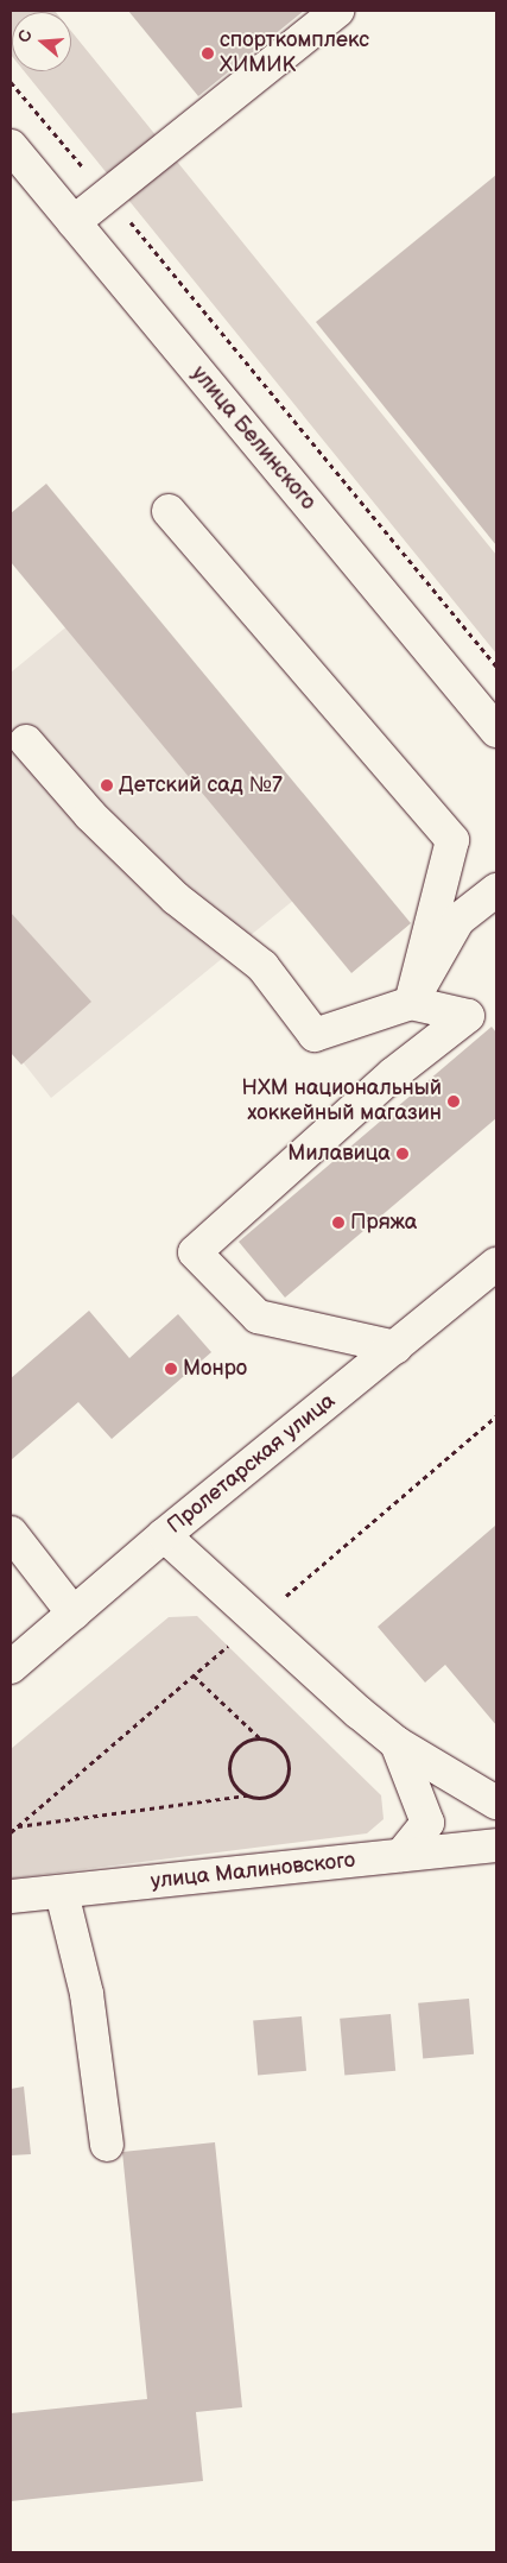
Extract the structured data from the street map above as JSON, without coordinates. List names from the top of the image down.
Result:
{
  "streets": {
    "street": ["улица Белинского", "Пролетарская улица", "улица Малиновского"]
  },
  "places": [
    "спорткомплекс ХИМИК",
    "Детский сад №7",
    "НХМ национальный хоккейный магазин",
    "Милавица",
    "Пряжа",
    "Монро"
  ],
  "north": "left"
}
